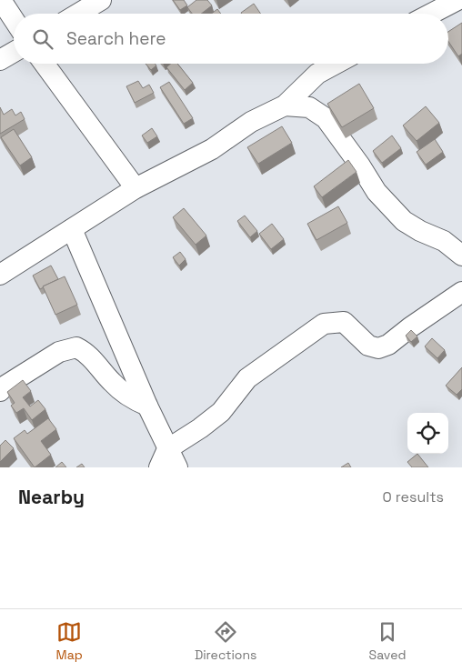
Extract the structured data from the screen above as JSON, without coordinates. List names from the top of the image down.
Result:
{
  "page": {
    "search": "Search here",
    "heading": ["Nearby", "0 results"],
    "nav": ["Map", "Directions", "Saved"]
  }
}
